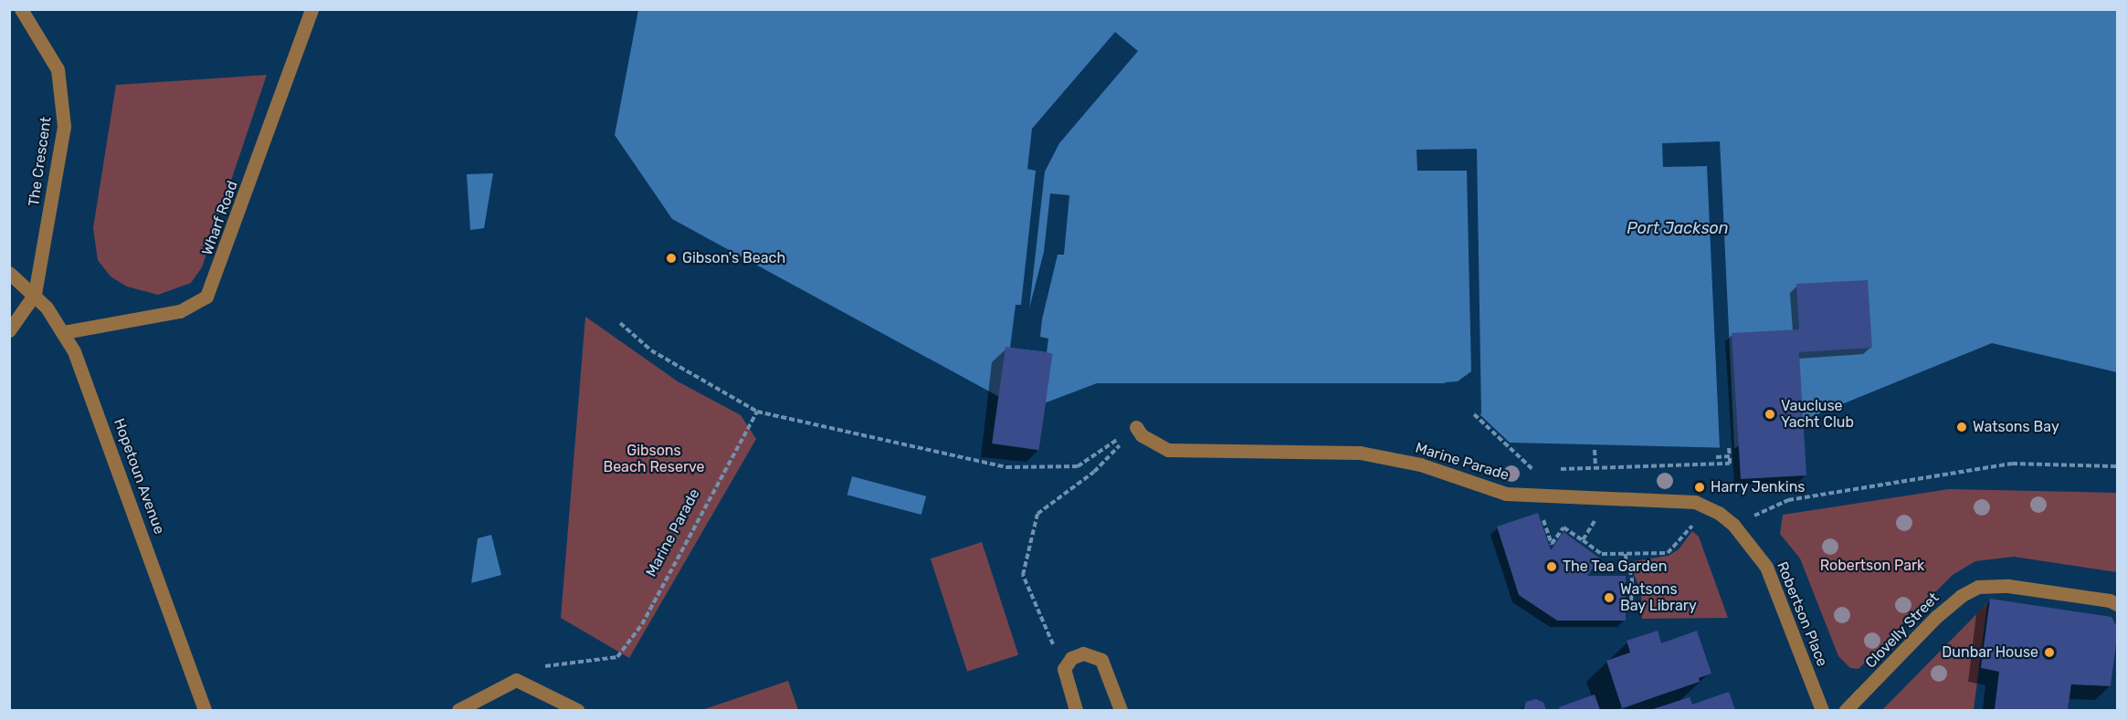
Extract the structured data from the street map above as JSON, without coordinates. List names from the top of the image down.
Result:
{
  "streets": {
    "street": [
      "The Crescent",
      "Wharf Road",
      "Marine Parade",
      "Hopetoun Avenue",
      "Robertson Place",
      "Clovelly Street"
    ]
  },
  "crossings": [
    ["The Crescent", "Hopetoun Avenue"],
    ["Wharf Road", "Hopetoun Avenue"],
    ["Marine Parade", "Robertson Place"]
  ],
  "water": ["Port Jackson"],
  "parks": ["Gibsons Beach Reserve", "Robertson Park"],
  "places": [
    "Gibson's Beach",
    "Vaucluse Yacht Club",
    "Watsons Bay",
    "Harry Jenkins",
    "The Tea Garden",
    "Watsons Bay Library",
    "Dunbar House"
  ]
}
